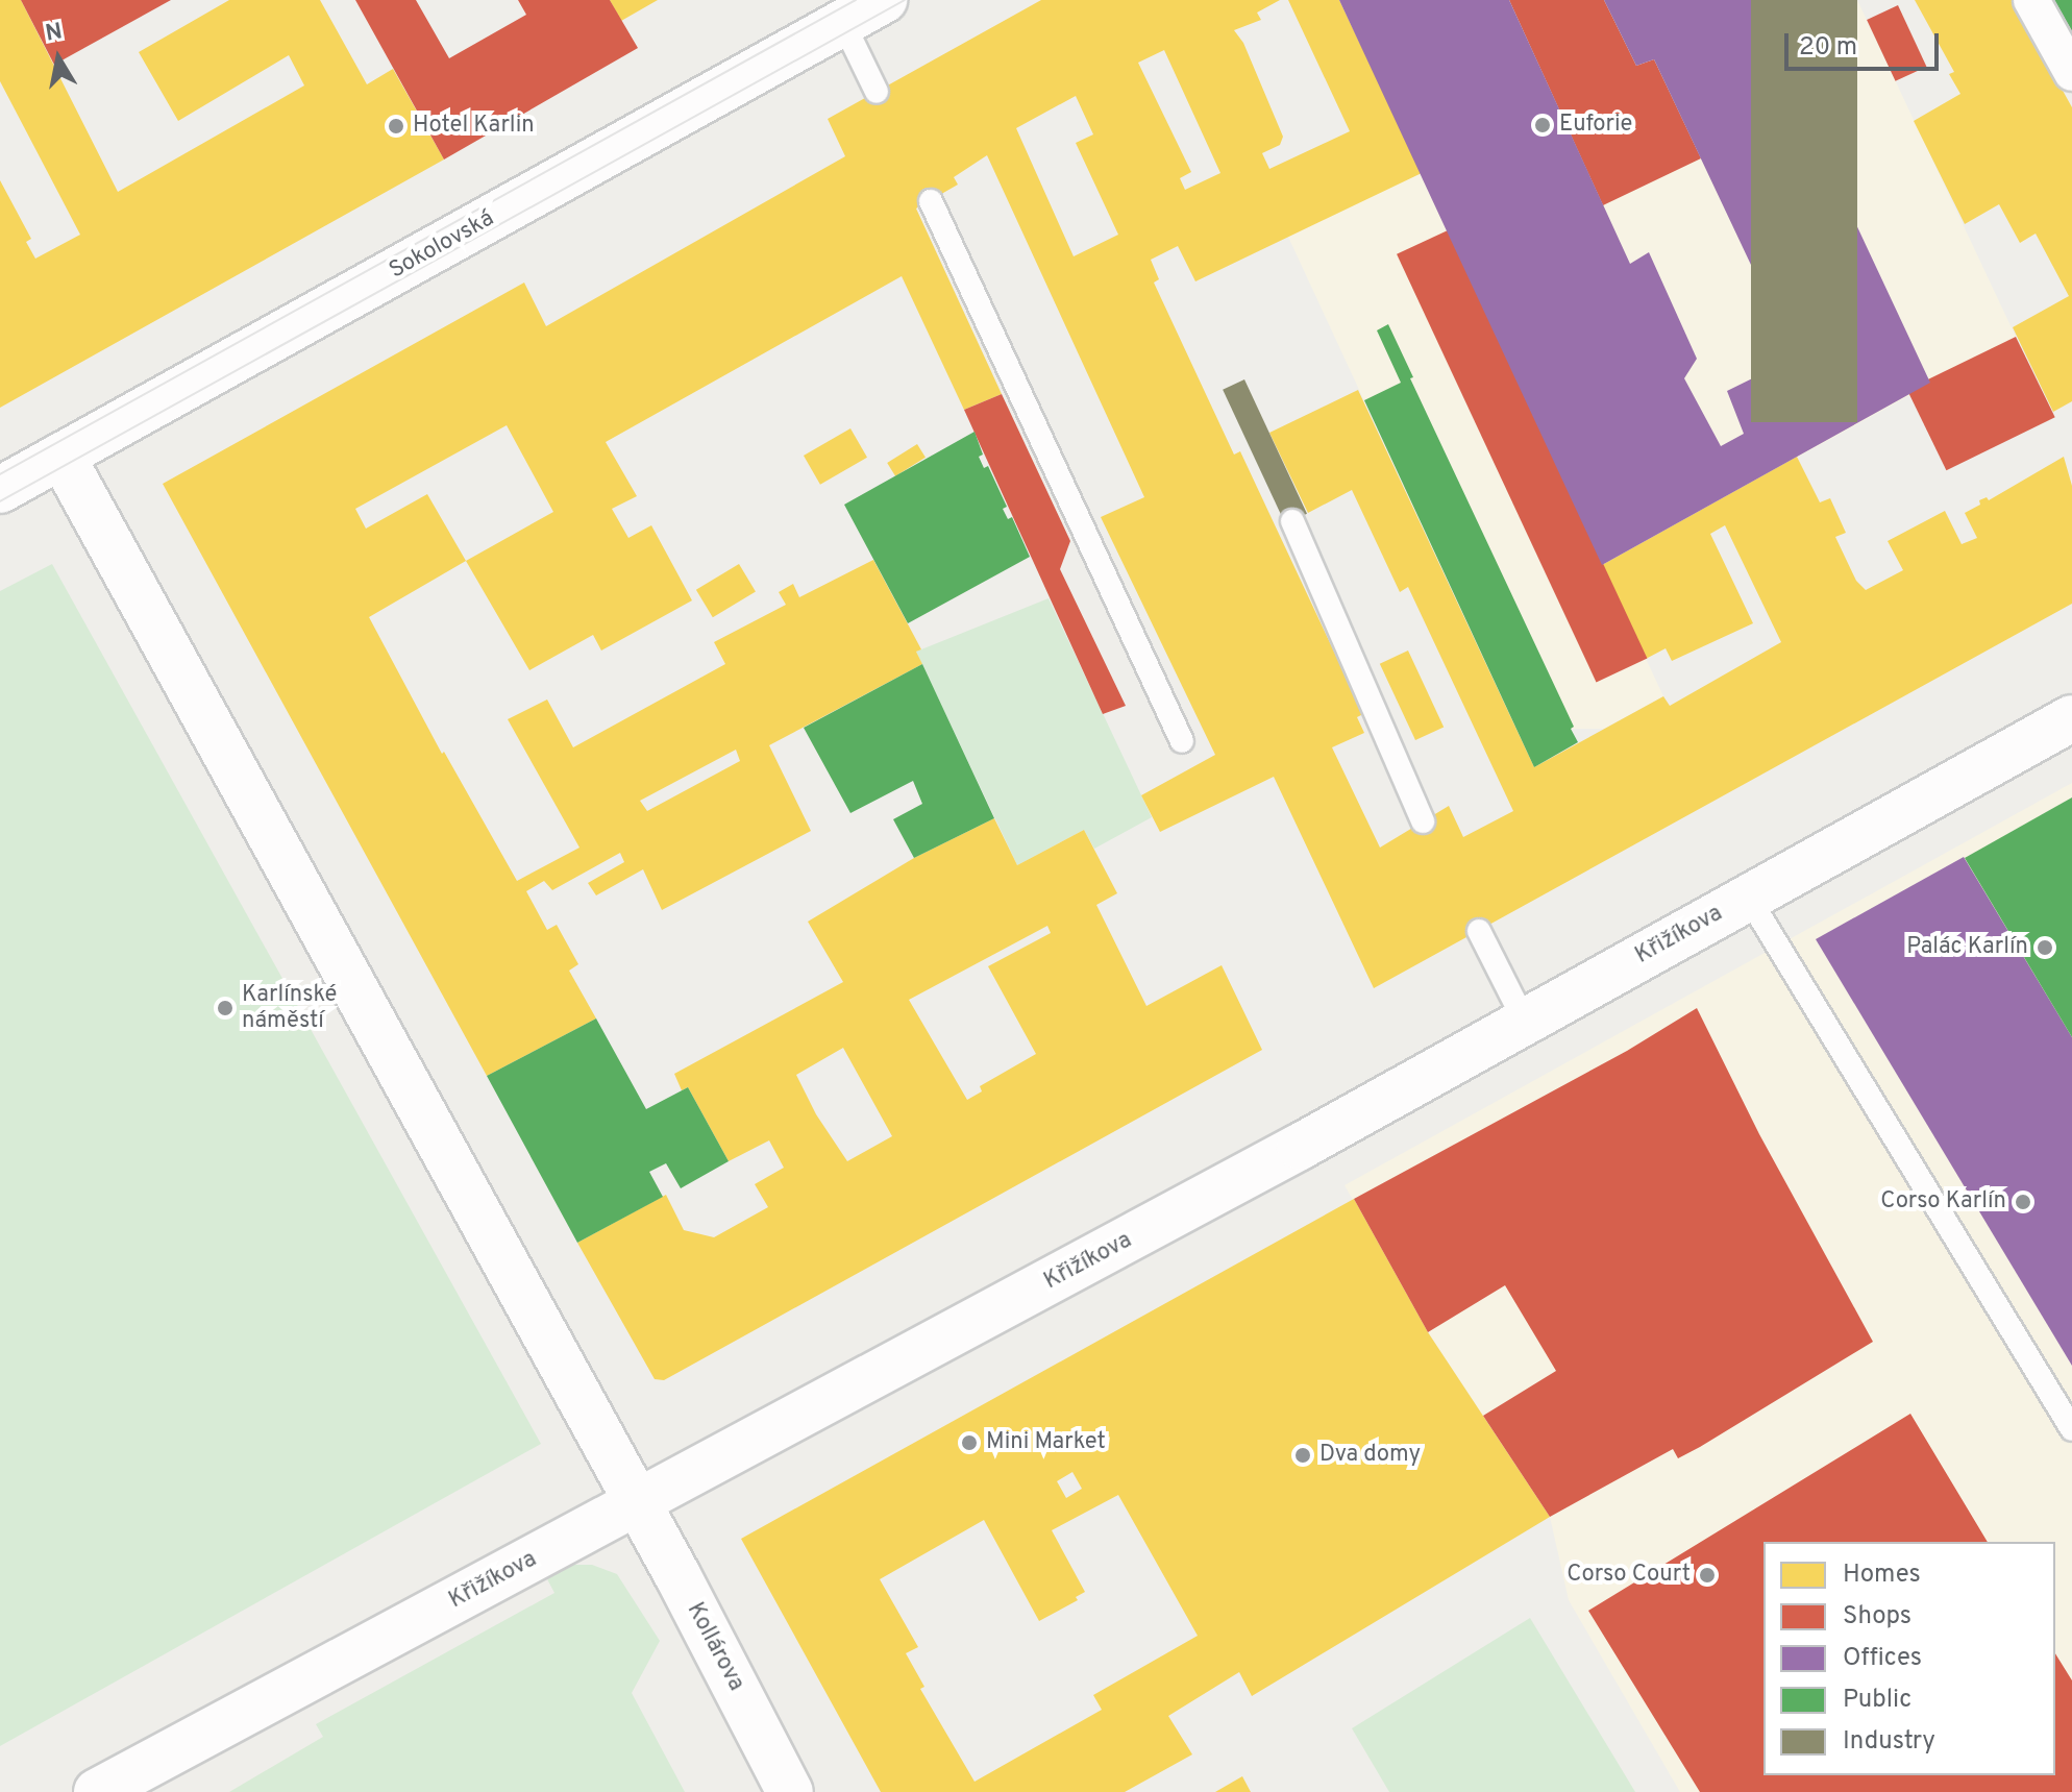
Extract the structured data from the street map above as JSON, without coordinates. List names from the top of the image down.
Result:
{
  "streets": {
    "street": ["Sokolovská", "Křižíkova", "Kollárova"]
  },
  "crossings": [
    ["Křižíkova", "Kollárova"]
  ],
  "places": [
    "Euforie",
    "Hotel Karlin",
    "Palác Karlín",
    "Karlínské náměstí",
    "Corso Karlín",
    "Mini Market",
    "Dva domy",
    "Corso Court"
  ],
  "legend": [
    "Homes",
    "Shops",
    "Offices",
    "Public",
    "Industry"
  ],
  "scale_bar": "20 m",
  "north": "top"
}
